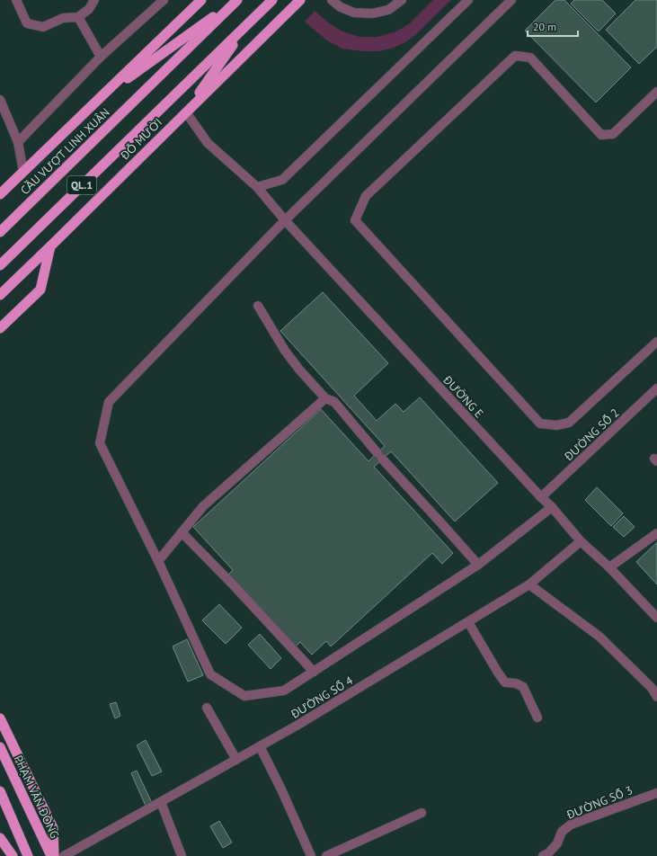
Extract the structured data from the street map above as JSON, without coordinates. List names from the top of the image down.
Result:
{
  "streets": {
    "highway": [
      "ĐỖ MƯỜI",
      "CẦU VƯỢT LINH XUÂN",
      "QL.1",
      "PHẠM VĂN ĐỒNG"
    ],
    "street": [
      "ĐƯỜNG E",
      "ĐƯỜNG SỐ 2",
      "ĐƯỜNG SỐ 4",
      "ĐƯỜNG SỐ 3"
    ]
  },
  "crossings": [
    ["ĐỖ MƯỜI", "ĐƯỜNG E"],
    ["ĐƯỜNG E", "ĐƯỜNG SỐ 2"],
    ["ĐƯỜNG E", "ĐƯỜNG SỐ 4"]
  ],
  "scale_bar": "20 m"
}
